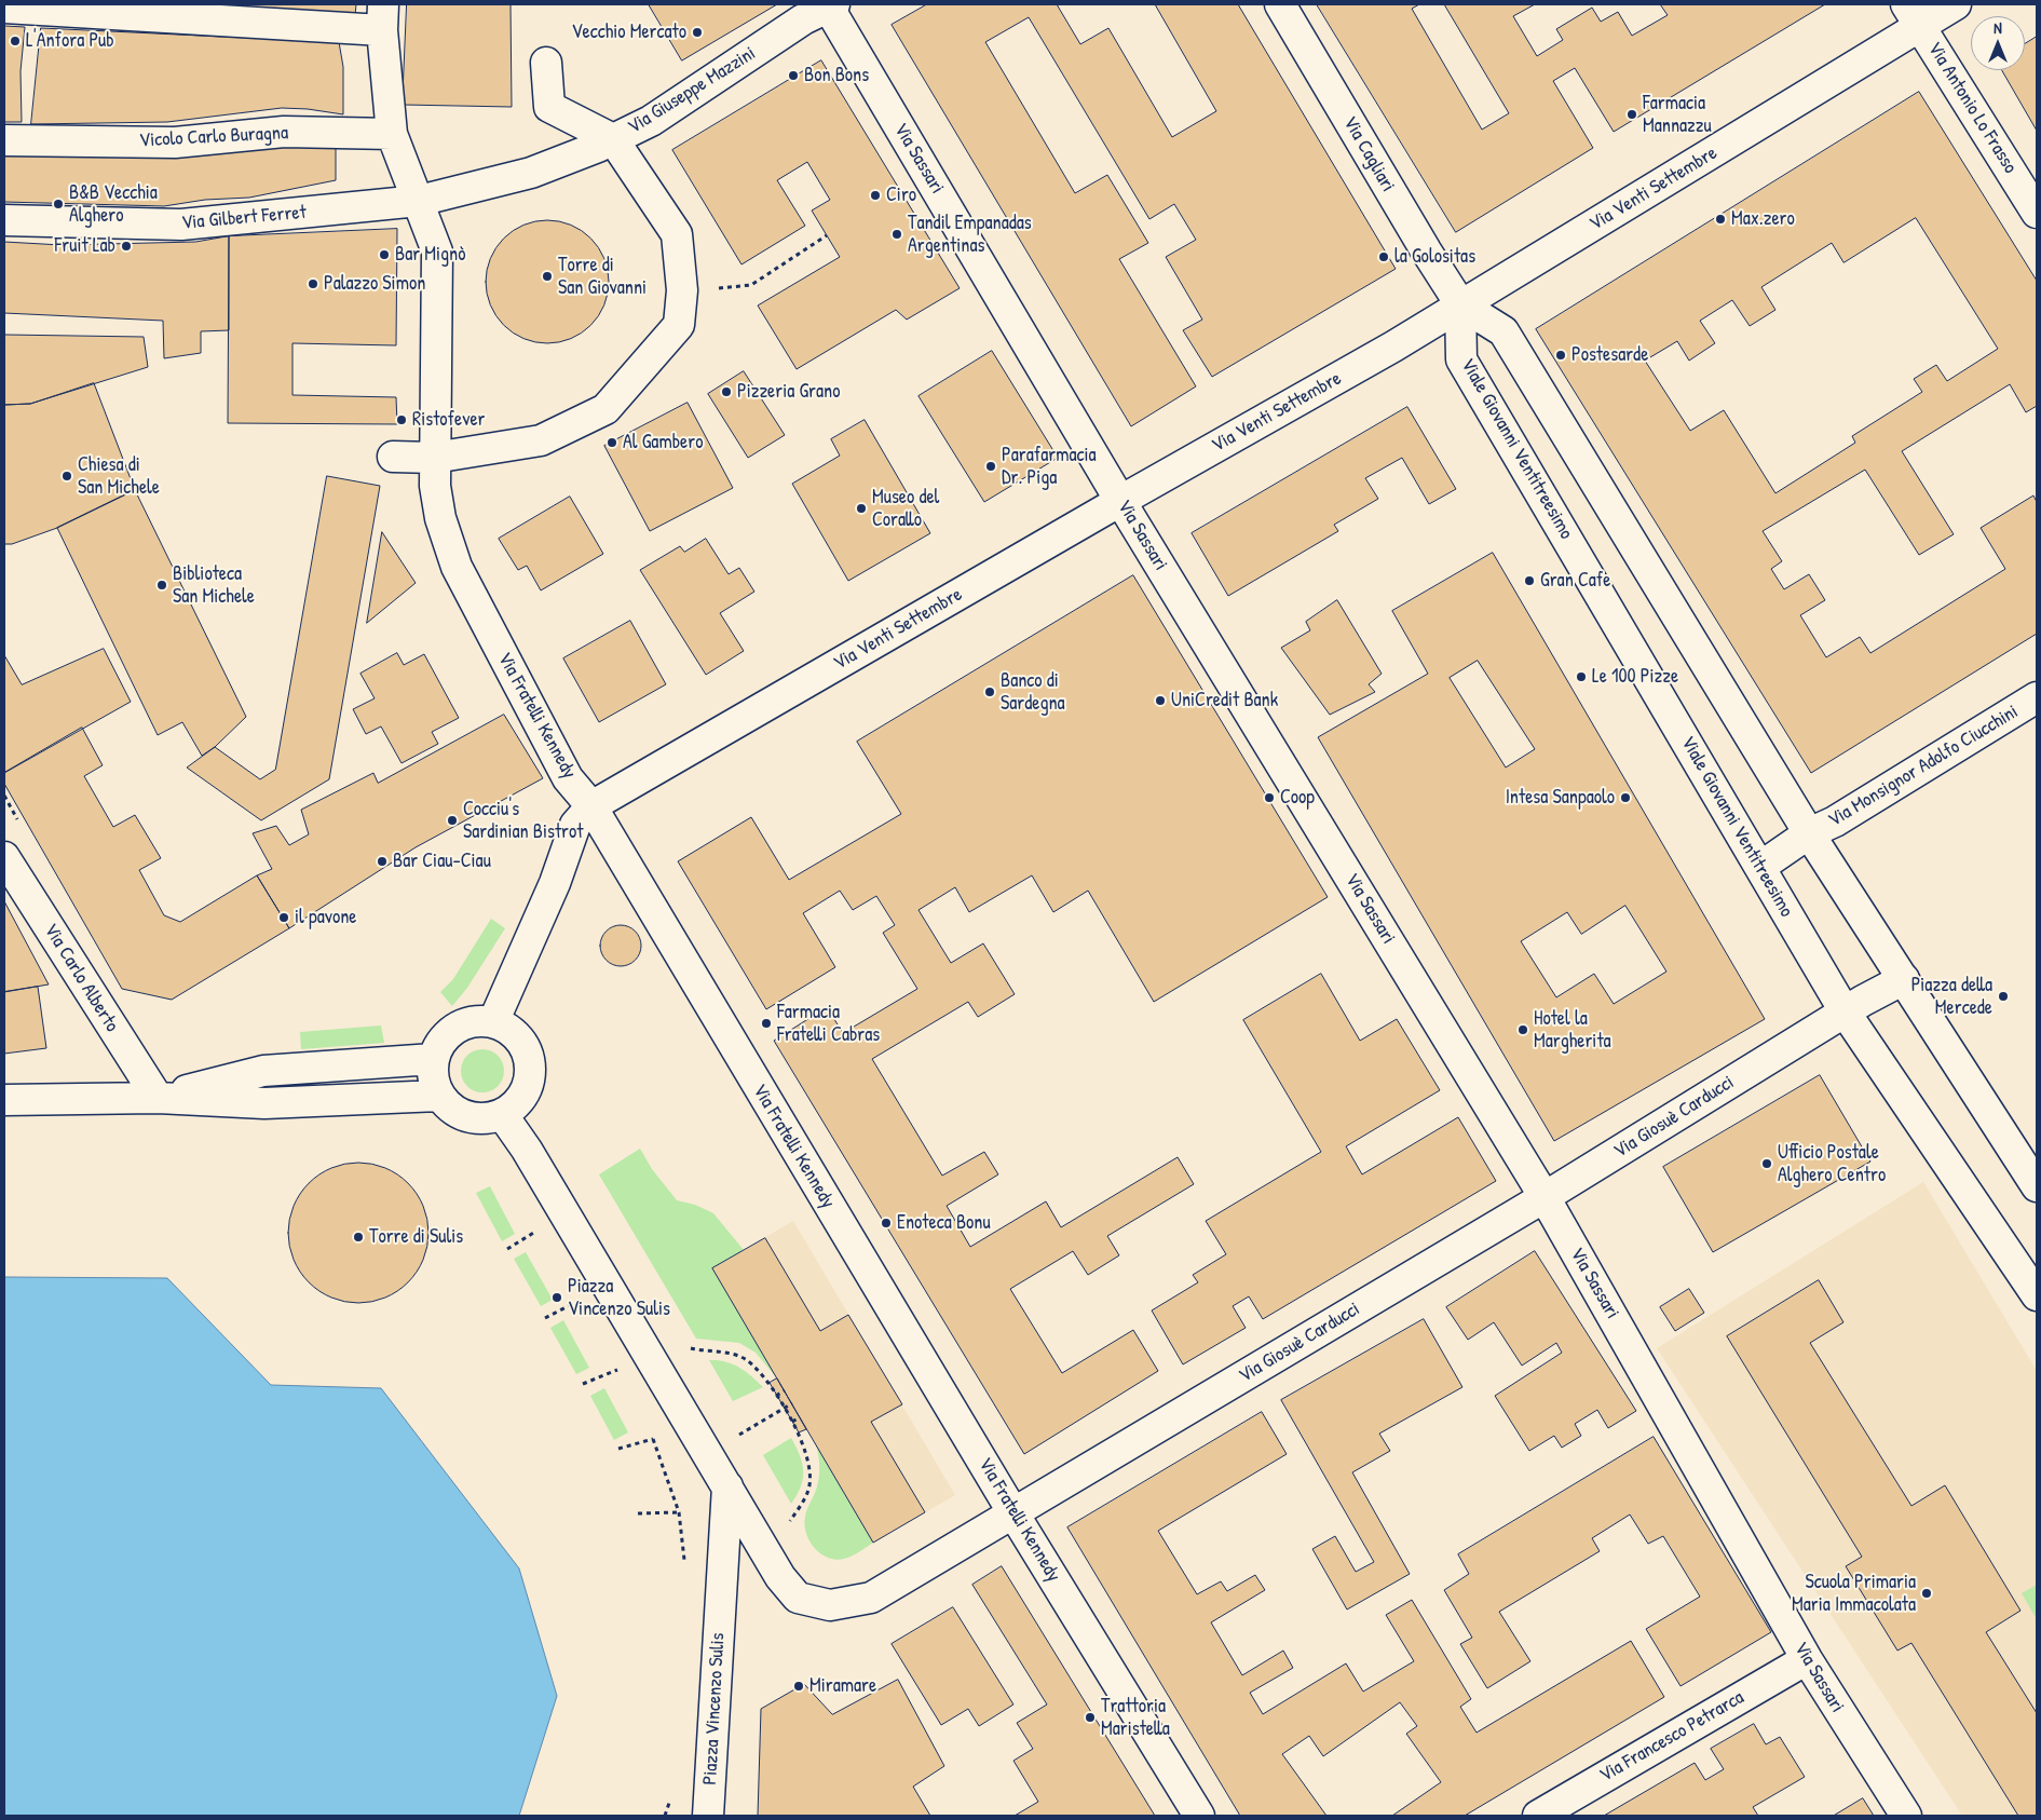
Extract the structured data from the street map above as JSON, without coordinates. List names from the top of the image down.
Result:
{
  "streets": {
    "street": [
      "Via Giuseppe Mazzini",
      "Via Antonio Lo Frasso",
      "Vicolo Carlo Buragna",
      "Via Cagliari",
      "Via Sassari",
      "Via Venti Settembre",
      "Via Gilbert Ferret",
      "Viale Giovanni Ventitreesimo",
      "Via Fratelli Kennedy",
      "Via Monsignor Adolfo Ciucchini",
      "Via Carlo Alberto",
      "Via Giosuè Carducci",
      "Piazza Vincenzo Sulis",
      "Via Francesco Petrarca"
    ]
  },
  "crossings": [
    ["Via Giuseppe Mazzini", "Via Sassari"],
    ["Via Giuseppe Mazzini", "Via Gilbert Ferret"],
    ["Via Giuseppe Mazzini", "Via Fratelli Kennedy"],
    ["Via Antonio Lo Frasso", "Via Venti Settembre"],
    ["Vicolo Carlo Buragna", "Via Fratelli Kennedy"],
    ["Via Cagliari", "Via Venti Settembre"],
    ["Via Cagliari", "Viale Giovanni Ventitreesimo"],
    ["Via Sassari", "Via Venti Settembre"],
    ["Via Sassari", "Via Giosuè Carducci"],
    ["Via Sassari", "Via Francesco Petrarca"],
    ["Via Venti Settembre", "Viale Giovanni Ventitreesimo"],
    ["Via Venti Settembre", "Via Fratelli Kennedy"],
    ["Via Gilbert Ferret", "Via Fratelli Kennedy"],
    ["Viale Giovanni Ventitreesimo", "Via Giosuè Carducci"],
    ["Via Fratelli Kennedy", "Via Giosuè Carducci"],
    ["Via Giosuè Carducci", "Piazza Vincenzo Sulis"]
  ],
  "places": [
    "Vecchio Mercato",
    "L'Anfora Pub",
    "Bon Bons",
    "Farmacia Mannazzu",
    "Ciro",
    "B&B Vecchia Alghero",
    "Max.zero",
    "Tandil Empanadas Argentinas",
    "Fruit Lab",
    "Bar Mignò",
    "la Golositas",
    "Torre di San Giovanni",
    "Palazzo Simon",
    "Postesarde",
    "Pizzeria Grano",
    "Ristofever",
    "Al Gambero",
    "Parafarmacia Dr. Piga",
    "Chiesa di San Michele",
    "Museo del Corallo",
    "Gran Cafe",
    "Biblioteca San Michele",
    "Le 100 Pizze",
    "Banco di Sardegna",
    "UniCredit Bank",
    "Coop",
    "Intesa Sanpaolo",
    "Cocciu's Sardinian Bistrot",
    "Bar Ciau-Ciau",
    "il pavone",
    "Piazza della Mercede",
    "Farmacia Fratelli Cabras",
    "Hotel la Margherita",
    "Ufficio Postale Alghero Centro",
    "Enoteca Bonu",
    "Torre di Sulis",
    "Piazza Vincenzo Sulis",
    "Scuola Primaria Maria Immacolata",
    "Miramare",
    "Trattoria Maristella"
  ],
  "north": "top"
}
